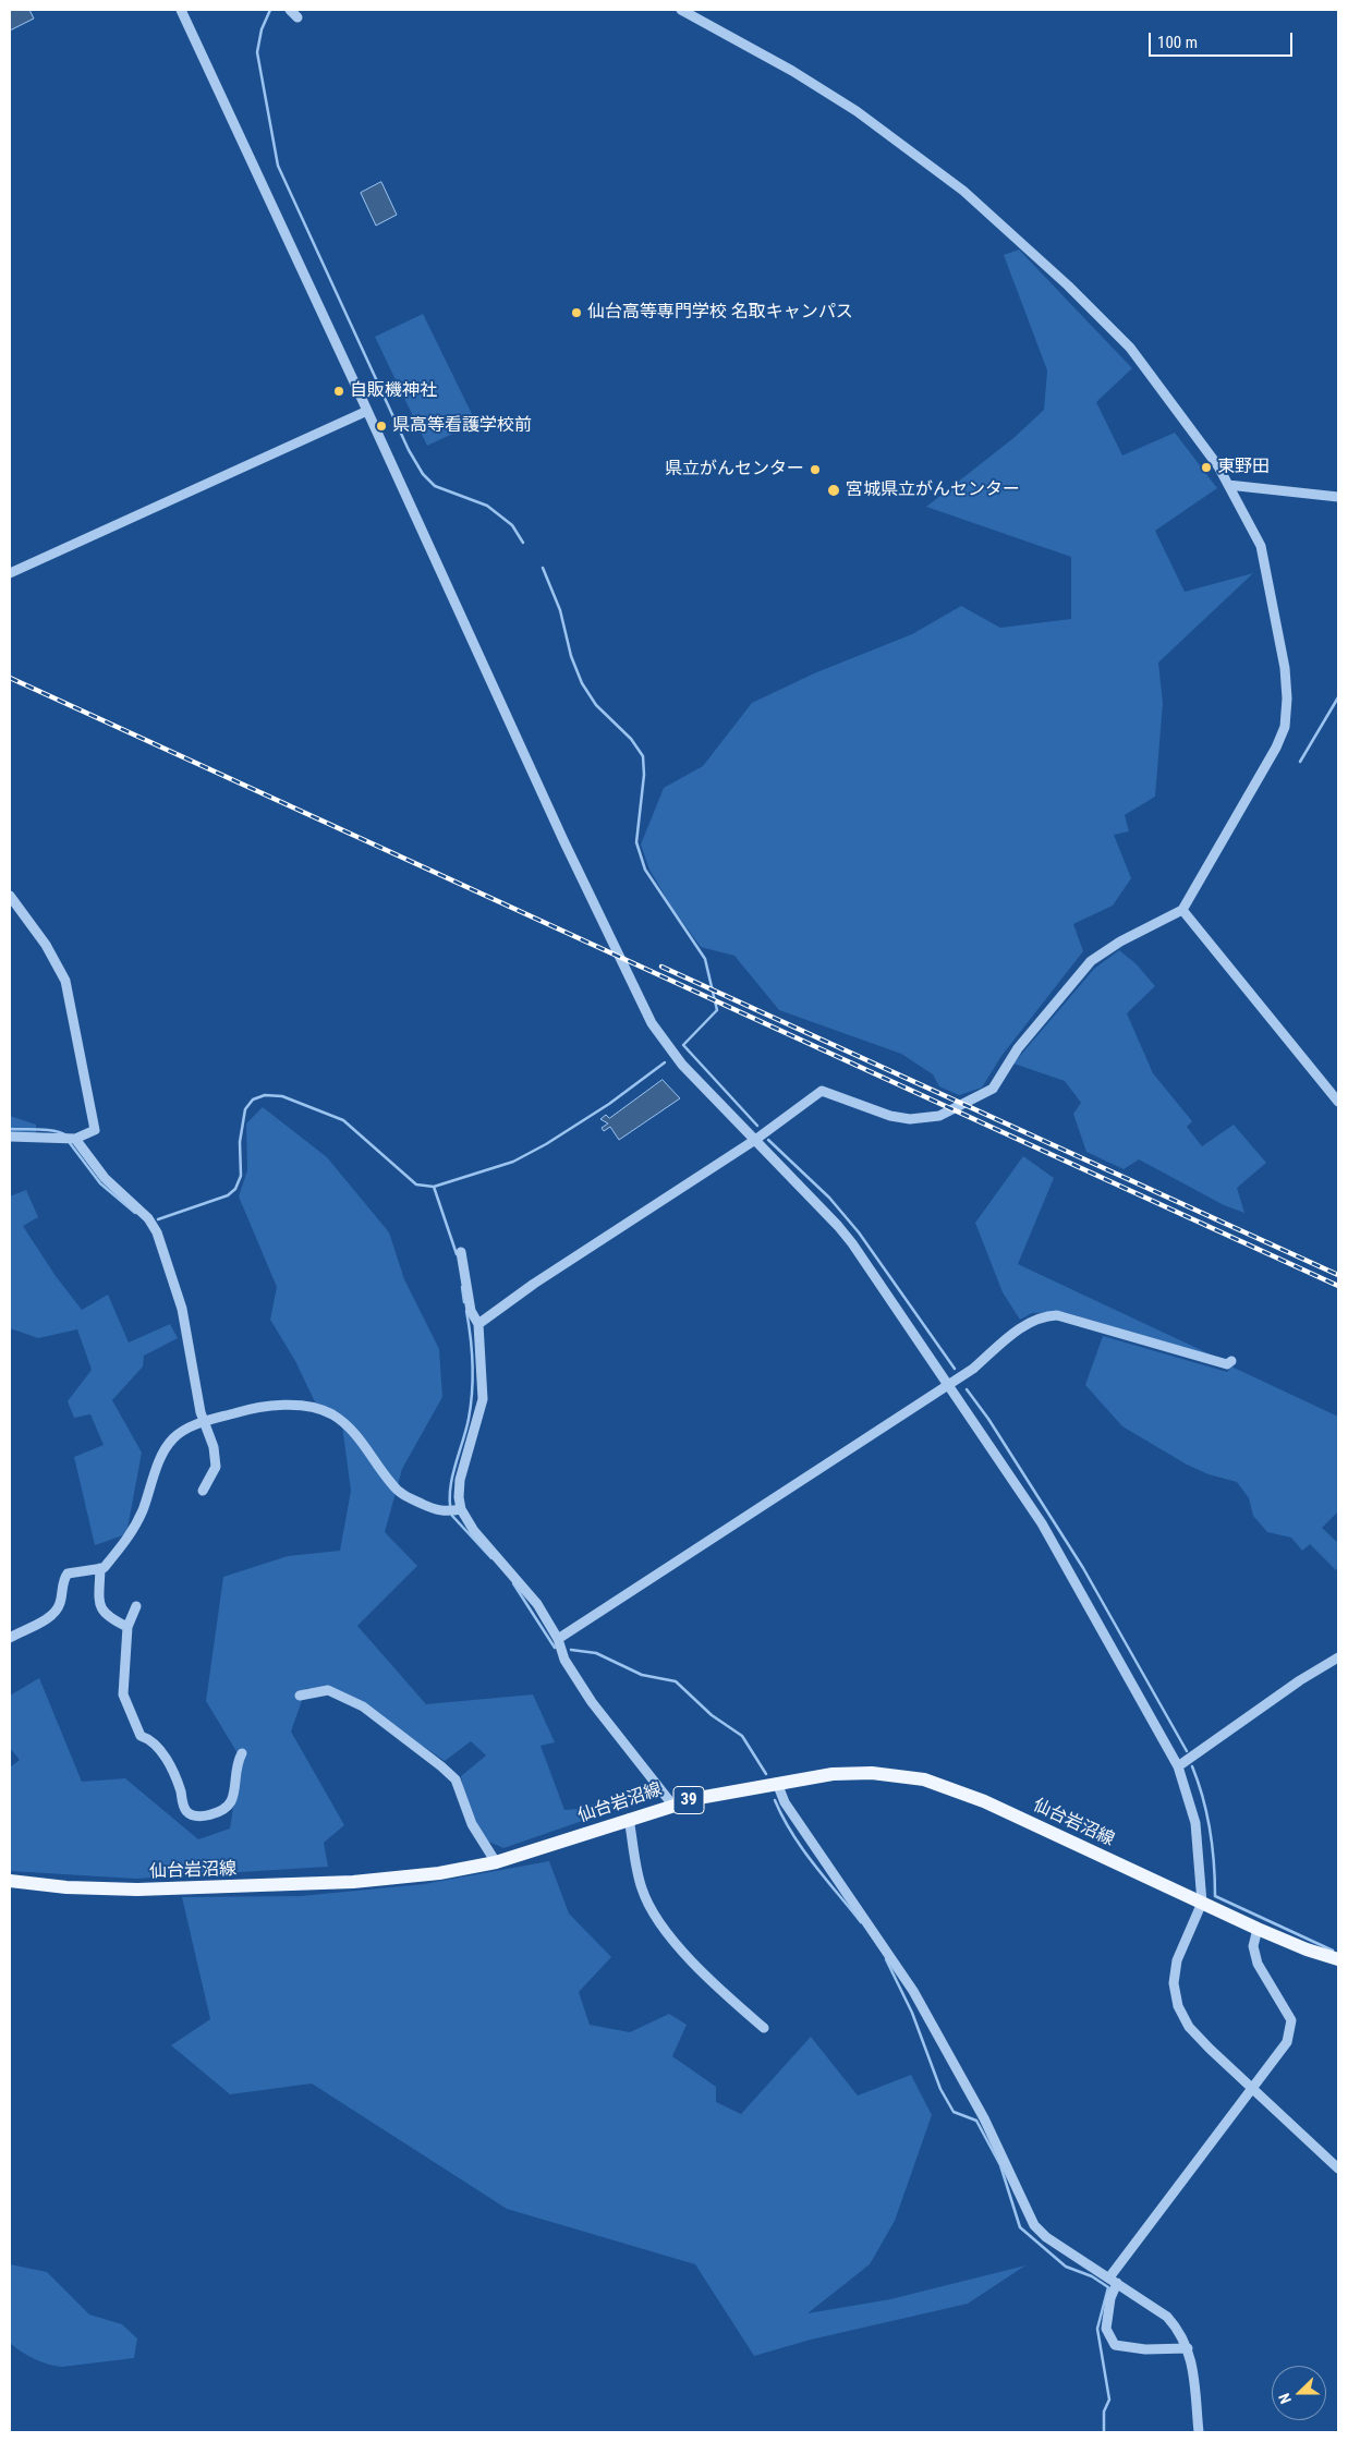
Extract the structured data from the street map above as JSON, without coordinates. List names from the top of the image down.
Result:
{
  "streets": {
    "main road": ["39", "仙台岩沼線"]
  },
  "places": [
    "仙台高等専門学校 名取キャンパス",
    "自販機神社",
    "県高等看護学校前",
    "東野田",
    "県立がんセンター",
    "宮城県立がんセンター"
  ],
  "scale_bar": "100 m",
  "north": "left"
}
